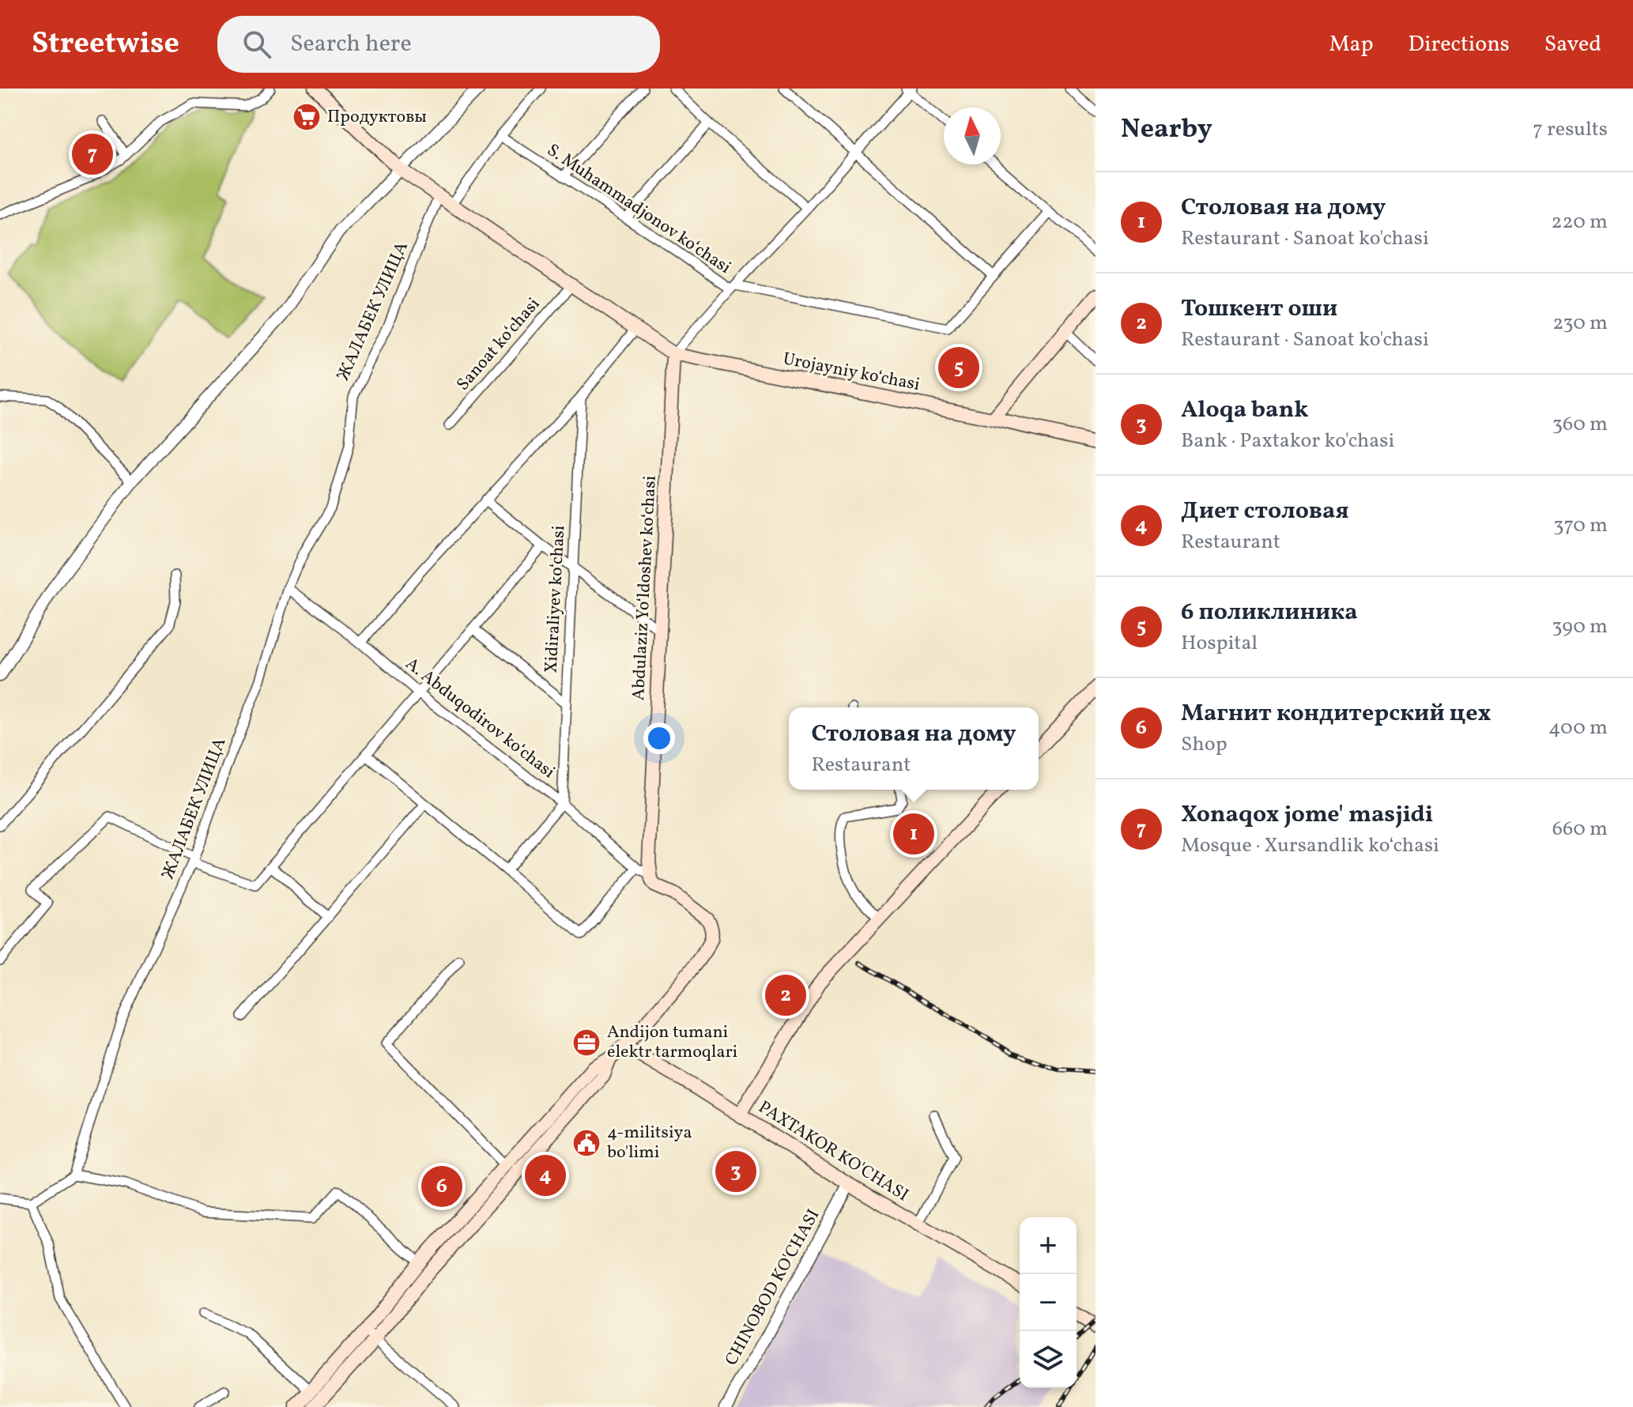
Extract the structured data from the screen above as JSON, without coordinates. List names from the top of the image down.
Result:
{
  "streets": {
    "main road": ["Urоjayniy koʻchasi", "Abdulaziz Yoʻldoshev koʻchasi", "PAXTAKOR KO'CHASI"],
    "street": [
      "S. Muhammadjonov koʻchasi",
      "ЖАЛАБЕК УЛИЦА",
      "Sanoat koʻchasi",
      "Xidiraliyev koʻchasi",
      "A. Abduqodirov koʻchasi",
      "CHINOBOD KO'CHASI"
    ]
  },
  "crossings": [
    ["ЖАЛАБЕК УЛИЦА", "A. Abduqodirov koʻchasi"],
    ["Urоjayniy koʻchasi", "Abdulaziz Yoʻldoshev koʻchasi"],
    ["Abdulaziz Yoʻldoshev koʻchasi", "A. Abduqodirov koʻchasi"],
    ["Xidiraliyev koʻchasi", "A. Abduqodirov koʻchasi"],
    ["PAXTAKOR KO'CHASI", "CHINOBOD KO'CHASI"]
  ],
  "places": {
    "supermarket": ["Продуктовы"],
    "office": ["Andijon tumani elektr tarmoqlari"],
    "public building": ["4-militsiya bo'limi"]
  },
  "north": "top",
  "page": {
    "header": "Streetwise",
    "search": "Search here",
    "nav": ["Map", "Directions", "Saved"],
    "heading": ["Nearby", "7 results"],
    "pins": [
      "7",
      "5",
      "1",
      "2",
      "3",
      "4",
      "6"
    ],
    "list": [
      {
        "mark": "1",
        "name": "Столовая на дому",
        "note": "Restaurant · Sanoat ko'chasi",
        "value": "220 m"
      },
      {
        "mark": "2",
        "name": "Тошкент оши",
        "note": "Restaurant · Sanoat ko'chasi",
        "value": "230 m"
      },
      {
        "mark": "3",
        "name": "Aloqa bank",
        "note": "Bank · Paxtakor ko'chasi",
        "value": "360 m"
      },
      {
        "mark": "4",
        "name": "Диет столовая",
        "note": "Restaurant",
        "value": "370 m"
      },
      {
        "mark": "5",
        "name": "6 поликлиника",
        "note": "Hospital",
        "value": "390 m"
      },
      {
        "mark": "6",
        "name": "Магнит кондитерский цех",
        "note": "Shop",
        "value": "400 m"
      },
      {
        "mark": "7",
        "name": "Xonaqox jome' masjidi",
        "note": "Mosque · Xursandlik koʻchasi",
        "value": "660 m"
      }
    ],
    "popup": ["Столовая на дому", "Restaurant"],
    "map_buttons": ["+", "−"]
  }
}
